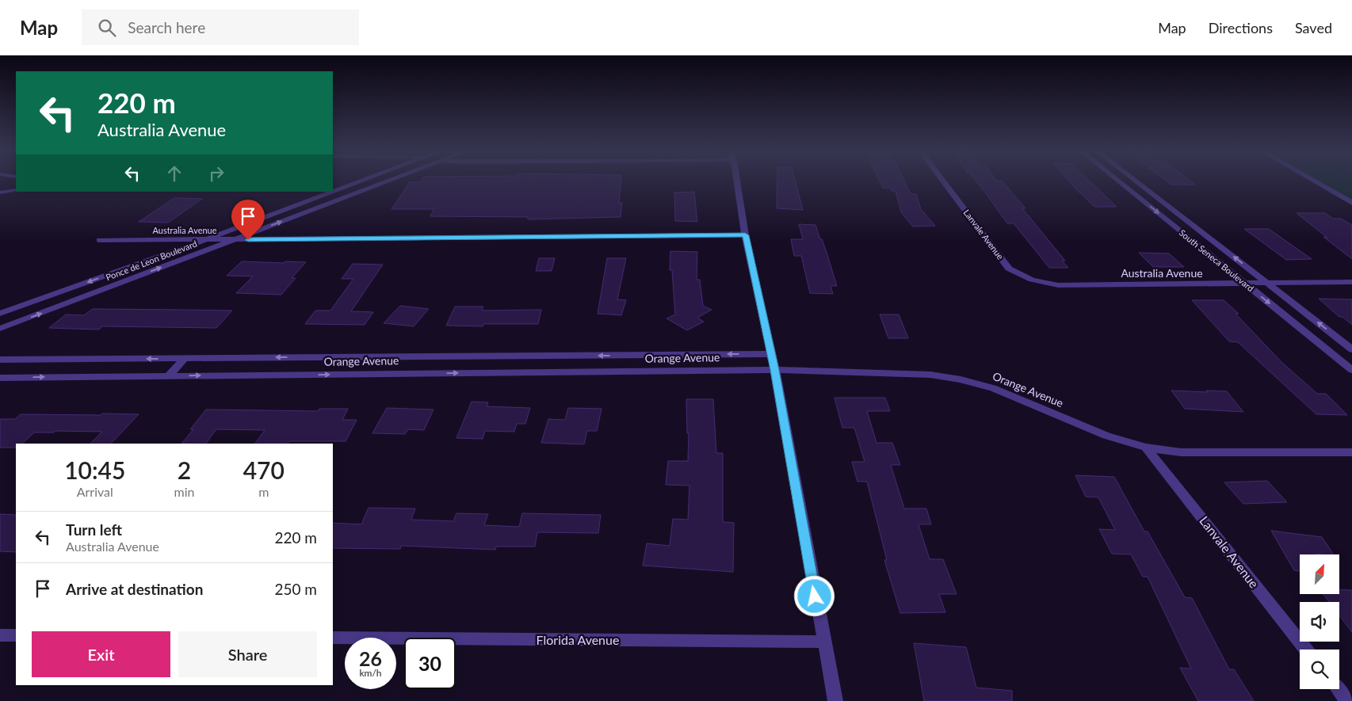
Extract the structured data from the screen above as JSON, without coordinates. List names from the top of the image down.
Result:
{
  "streets": {
    "street": [
      "Australia Avenue",
      "Lanvale Avenue",
      "Ponce de Leon Boulevard",
      "South Seneca Boulevard",
      "Orange Avenue",
      "Florida Avenue"
    ]
  },
  "crossings": [
    ["Australia Avenue", "Lanvale Avenue"],
    ["Australia Avenue", "Ponce de Leon Boulevard"],
    ["Australia Avenue", "South Seneca Boulevard"],
    ["Lanvale Avenue", "Orange Avenue"]
  ],
  "north": "top right",
  "page": {
    "header": "Map",
    "search": "Search here",
    "nav": ["Map", "Directions", "Saved"],
    "turn": ["220 m", "Australia Avenue"],
    "eta": [
      "10:45",
      "Arrival",
      "2",
      "min",
      "470",
      "m"
    ],
    "list": [
      {
        "name": "Turn left",
        "note": "Australia Avenue",
        "value": "220 m"
      },
      {
        "name": "Arrive at destination",
        "value": "250 m"
      }
    ],
    "buttons": ["Exit", "Share"],
    "speed": "26 km/h",
    "limit": "30"
  }
}
